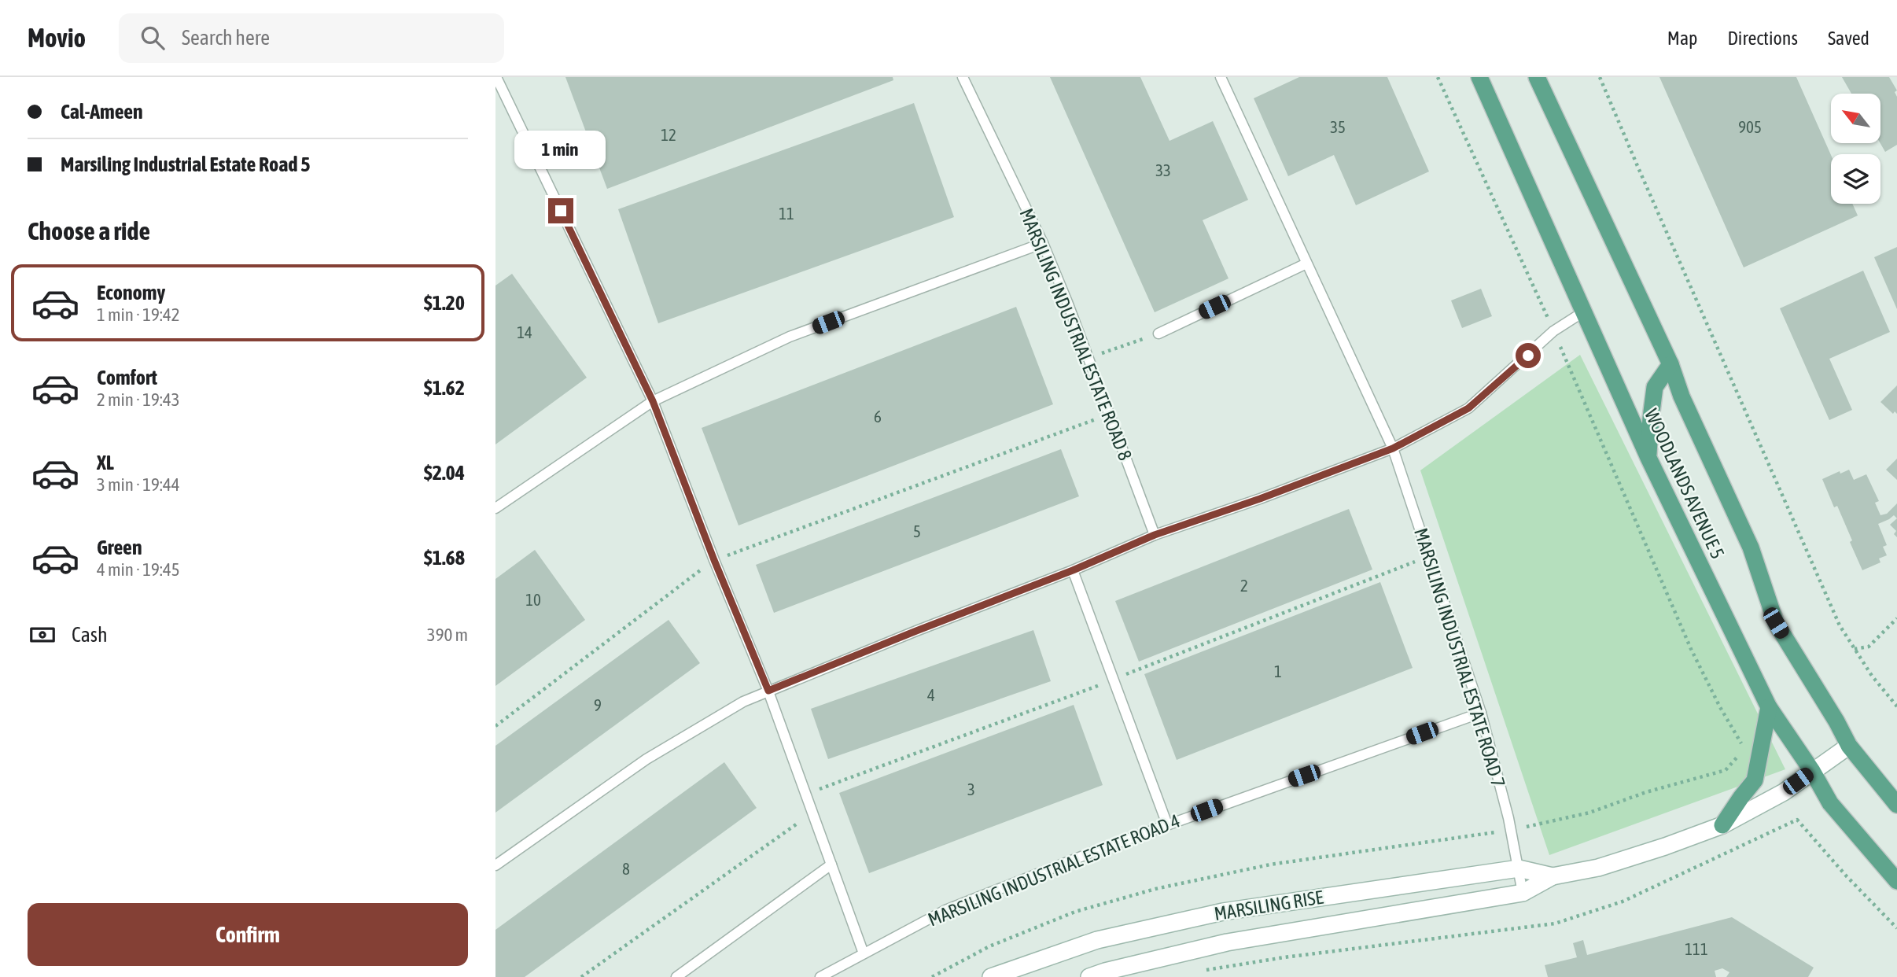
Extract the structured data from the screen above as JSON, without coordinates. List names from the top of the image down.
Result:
{
  "streets": {
    "main road": ["WOODLANDS AVENUE 5"],
    "street": ["MARSILING RISE"],
    "lane": ["MARSILING INDUSTRIAL ESTATE ROAD 8", "MARSILING INDUSTRIAL ESTATE ROAD 7", "MARSILING INDUSTRIAL ESTATE ROAD 4"]
  },
  "crossings": [
    ["WOODLANDS AVENUE 5", "MARSILING RISE"],
    ["MARSILING INDUSTRIAL ESTATE ROAD 7", "MARSILING INDUSTRIAL ESTATE ROAD 4"],
    ["MARSILING INDUSTRIAL ESTATE ROAD 7", "MARSILING RISE"]
  ],
  "house_numbers": [
    "35",
    "905",
    "12",
    "33",
    "11",
    "14",
    "6",
    "5",
    "2",
    "10",
    "1",
    "4",
    "9",
    "3",
    "8",
    "111"
  ],
  "north": "top left",
  "page": {
    "header": "Movio",
    "search": "Search here",
    "nav": ["Map", "Directions", "Saved"],
    "banner": ["Cal-Ameen", "Marsiling Industrial Estate Road 5"],
    "bubble": "1 min",
    "heading": "Choose a ride",
    "list": [
      {
        "name": "Economy",
        "note": "1 min · 19:42",
        "value": "$1.20"
      },
      {
        "name": "Comfort",
        "note": "2 min · 19:43",
        "value": "$1.62"
      },
      {
        "name": "XL",
        "note": "3 min · 19:44",
        "value": "$2.04"
      },
      {
        "name": "Green",
        "note": "4 min · 19:45",
        "value": "$1.68"
      }
    ],
    "pay": ["Cash", "390 m"],
    "buttons": "Confirm"
  }
}
